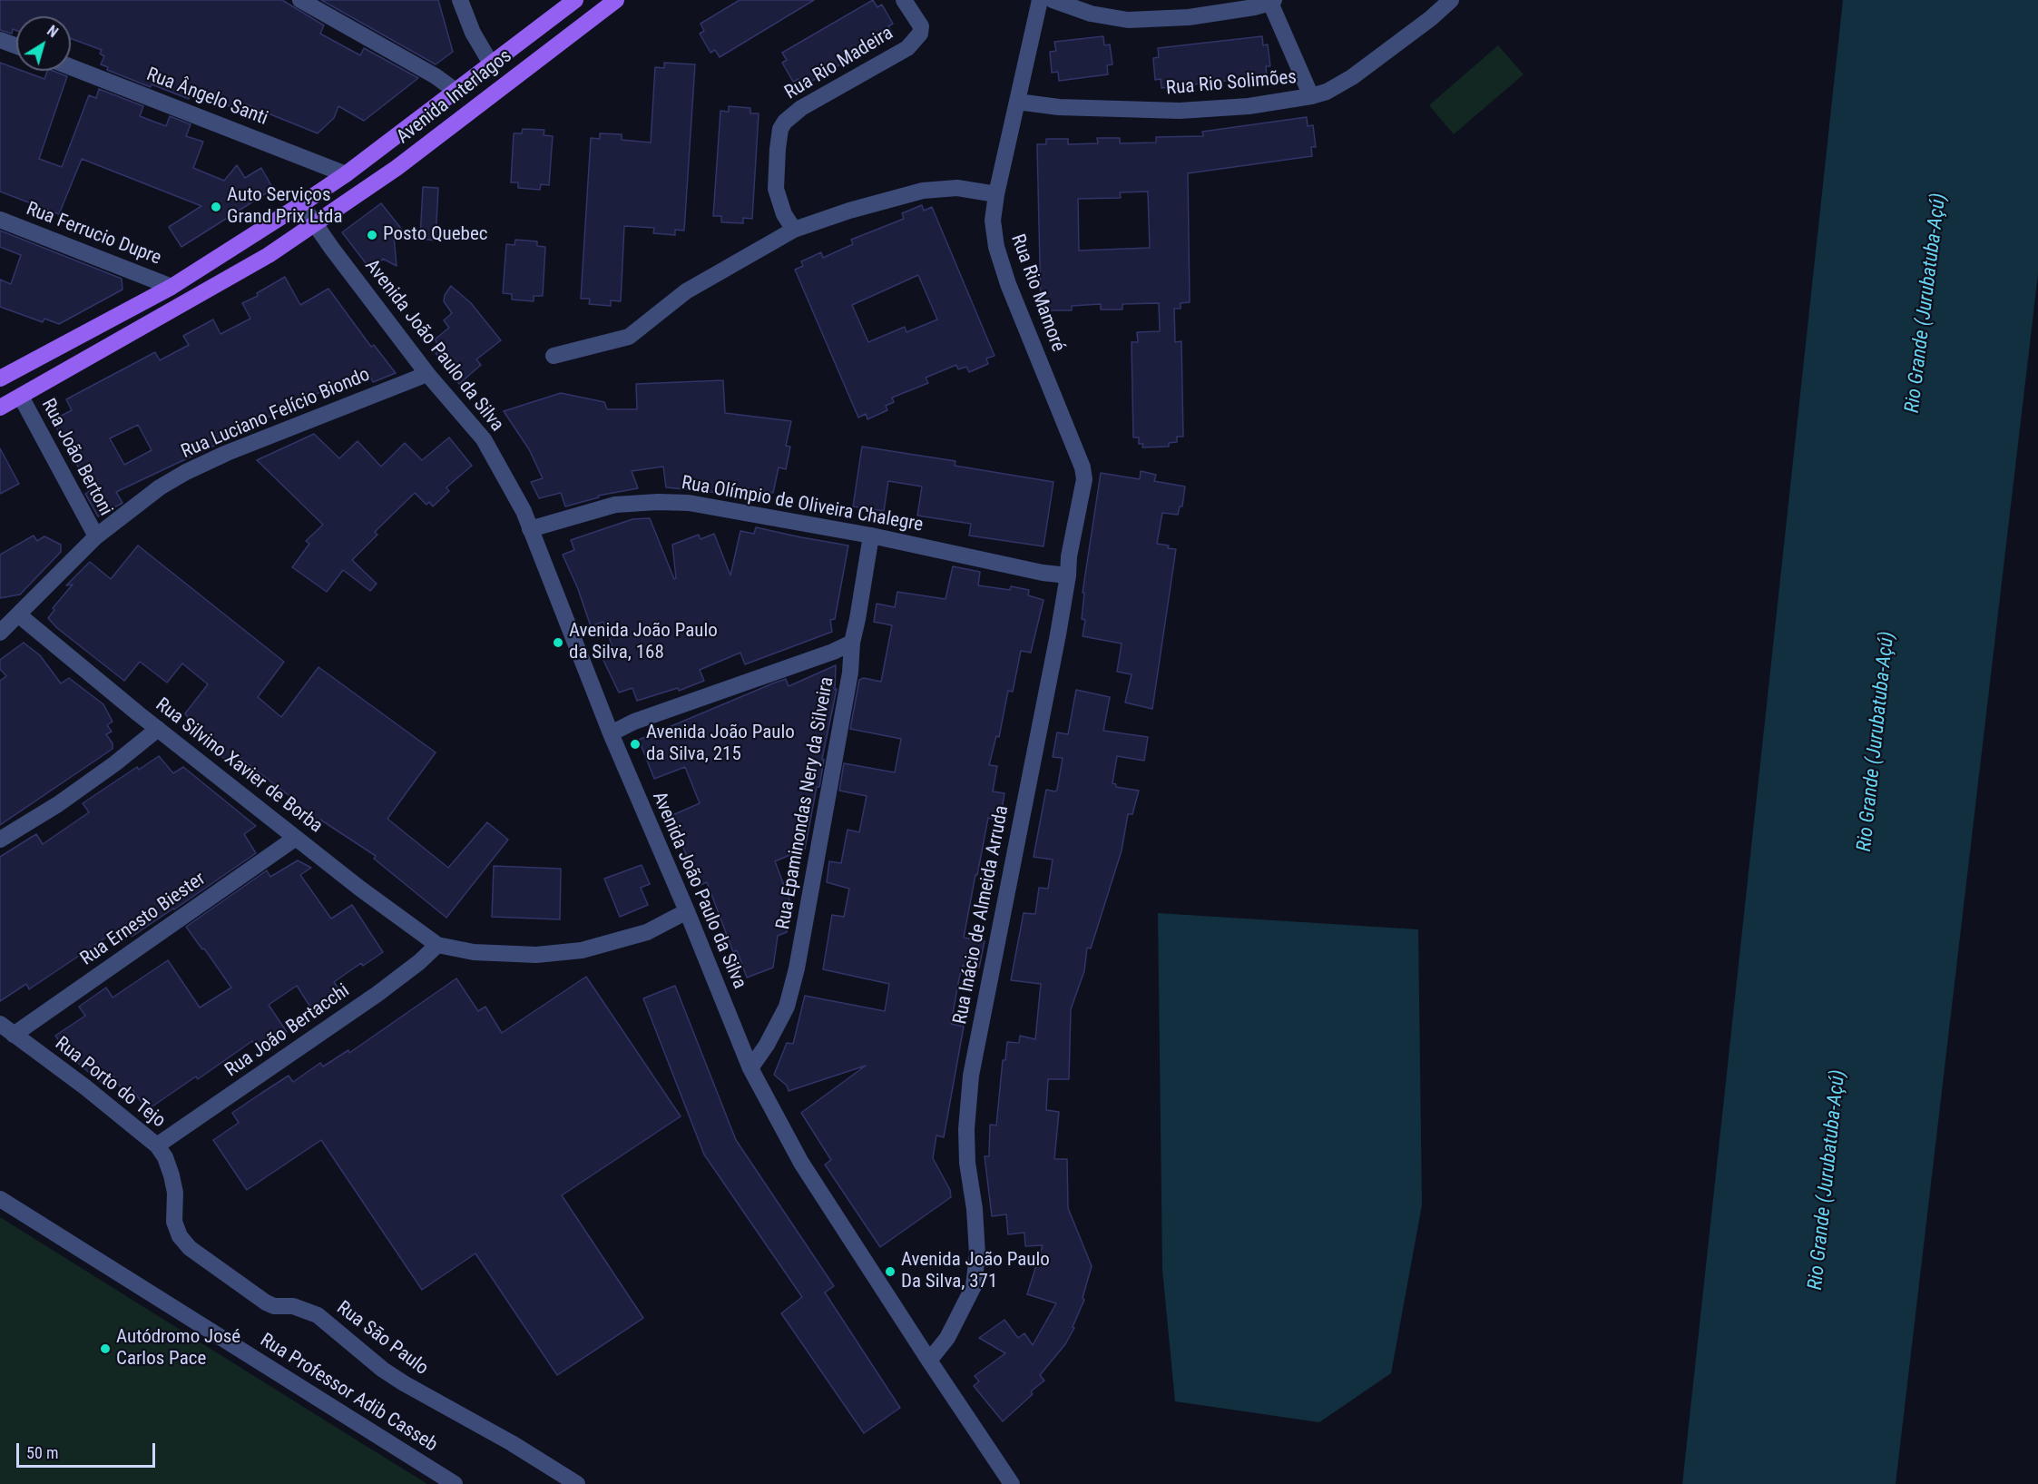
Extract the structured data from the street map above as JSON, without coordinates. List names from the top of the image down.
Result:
{
  "streets": {
    "main road": ["Avenida Interlagos"],
    "street": [
      "Rua Rio Madeira",
      "Rua Rio Solimões",
      "Rua Ângelo Santi",
      "Rua Ferrucio Dupre",
      "Rua Rio Mamoré",
      "Avenida João Paulo da Silva",
      "Rua Luciano Felício Biondo",
      "Rua João Bertoni",
      "Rua Olímpio de Oliveira Chalegre",
      "Rua Silvino Xavier de Borba",
      "Rua Epaminondas Nery da Silveira",
      "Rua Inácio de Almeida Arruda",
      "Rua Ernesto Biester",
      "Rua João Bertacchi",
      "Rua Porto do Tejo",
      "Rua Sāo Paulo",
      "Rua Professor Adib Casseb"
    ]
  },
  "crossings": [
    ["Rua Rio Solimões", "Rua Rio Mamoré"],
    ["Rua Ângelo Santi", "Avenida Interlagos"],
    ["Avenida Interlagos", "Rua Ferrucio Dupre"],
    ["Avenida Interlagos", "Avenida João Paulo da Silva"],
    ["Avenida Interlagos", "Rua João Bertoni"],
    ["Rua Rio Mamoré", "Rua Inácio de Almeida Arruda"],
    ["Avenida João Paulo da Silva", "Rua Luciano Felício Biondo"],
    ["Avenida João Paulo da Silva", "Rua Olímpio de Oliveira Chalegre"],
    ["Avenida João Paulo da Silva", "Rua Epaminondas Nery da Silveira"],
    ["Avenida João Paulo da Silva", "Rua Inácio de Almeida Arruda"],
    ["Rua Luciano Felício Biondo", "Rua João Bertoni"],
    ["Rua Luciano Felício Biondo", "Rua Silvino Xavier de Borba"],
    ["Rua Olímpio de Oliveira Chalegre", "Rua Epaminondas Nery da Silveira"],
    ["Rua Olímpio de Oliveira Chalegre", "Rua Inácio de Almeida Arruda"],
    ["Rua Silvino Xavier de Borba", "Rua Ernesto Biester"],
    ["Rua Silvino Xavier de Borba", "Rua João Bertacchi"],
    ["Rua Ernesto Biester", "Rua Porto do Tejo"],
    ["Rua João Bertacchi", "Rua Porto do Tejo"],
    ["Rua Porto do Tejo", "Rua Sāo Paulo"]
  ],
  "water": ["Rio Grande (Jurubatuba-Açú)"],
  "places": [
    "Auto Serviços Grand Prix Ltda",
    "Posto Quebec",
    "Avenida João Paulo da Silva, 168",
    "Avenida João Paulo da Silva, 215",
    "Avenida João Paulo Da Silva, 371",
    "Autódromo José Carlos Pace"
  ],
  "scale_bar": "50 m",
  "north": "top right"
}
